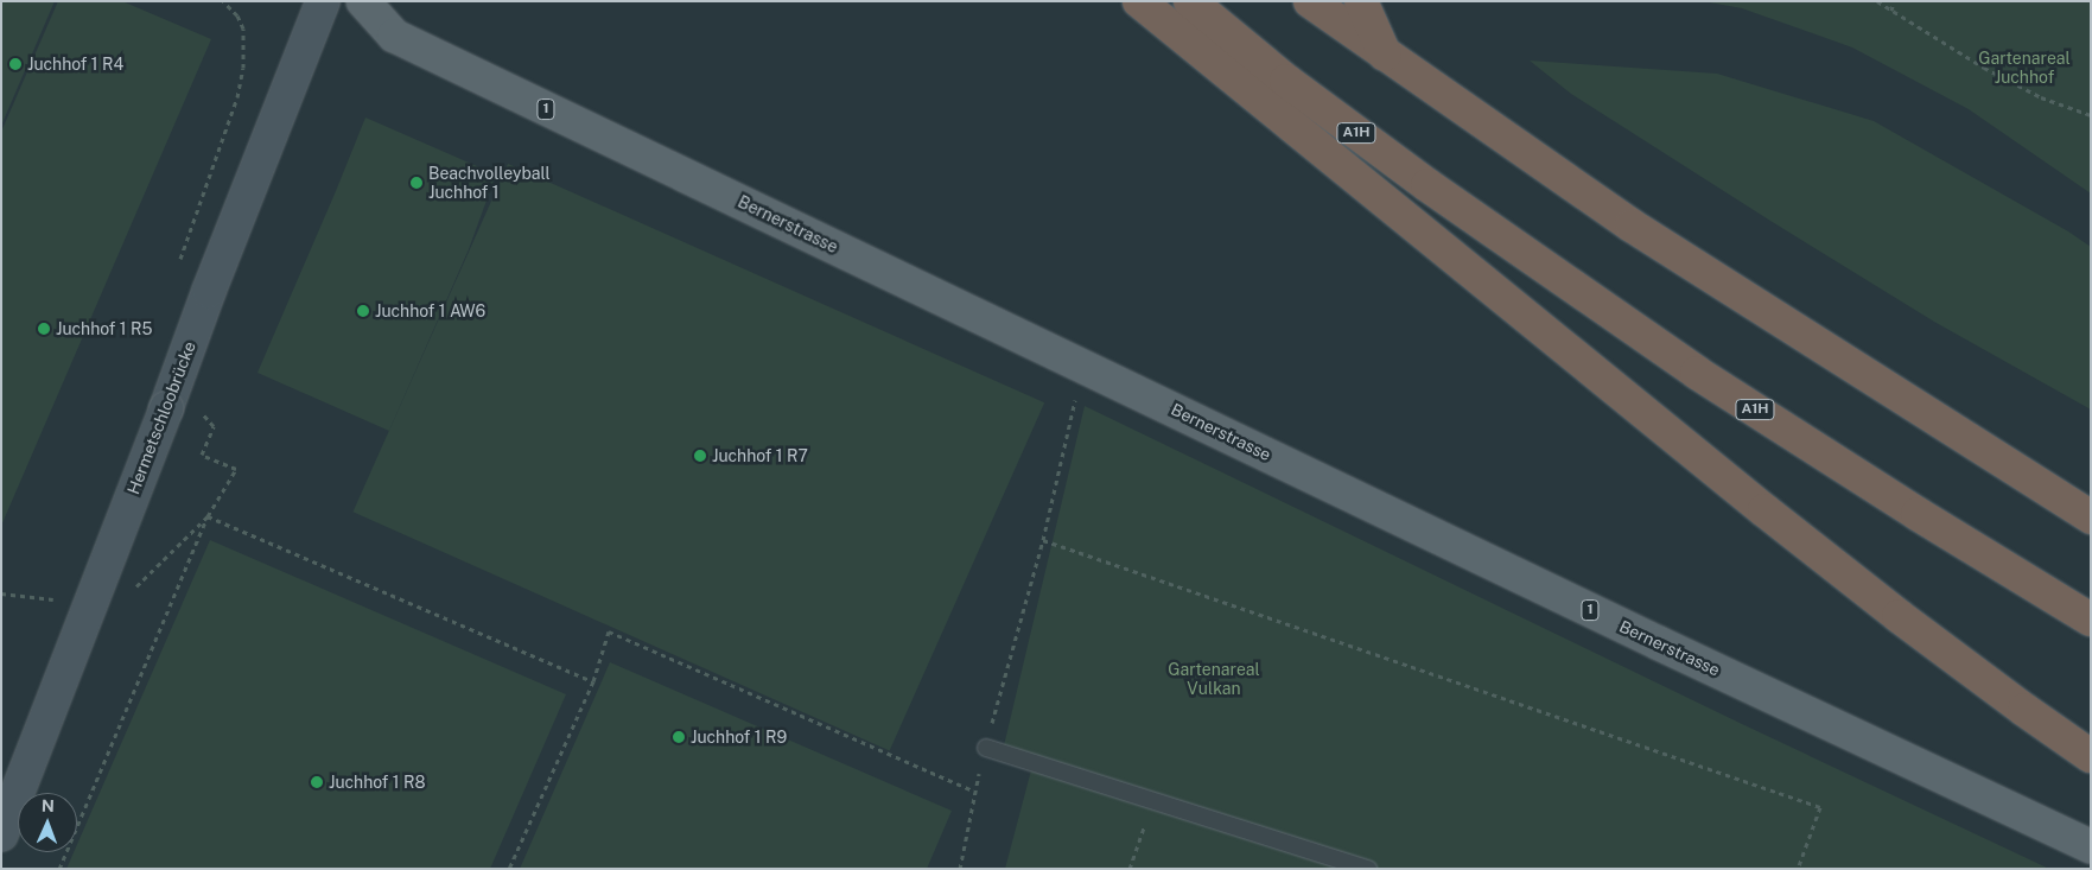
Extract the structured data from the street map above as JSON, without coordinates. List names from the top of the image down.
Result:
{
  "streets": {
    "highway": ["A1H"],
    "main road": ["1", "Bernerstrasse", "Hermetschloobrücke"]
  },
  "parks": ["Gartenareal Juchhof", "Gartenareal Vulkan"],
  "places": [
    "Juchhof 1 R4",
    "Beachvolleyball Juchhof 1",
    "Juchhof 1 AW6",
    "Juchhof 1 R5",
    "Juchhof 1 R7",
    "Juchhof 1 R9",
    "Juchhof 1 R8"
  ],
  "north": "top"
}
